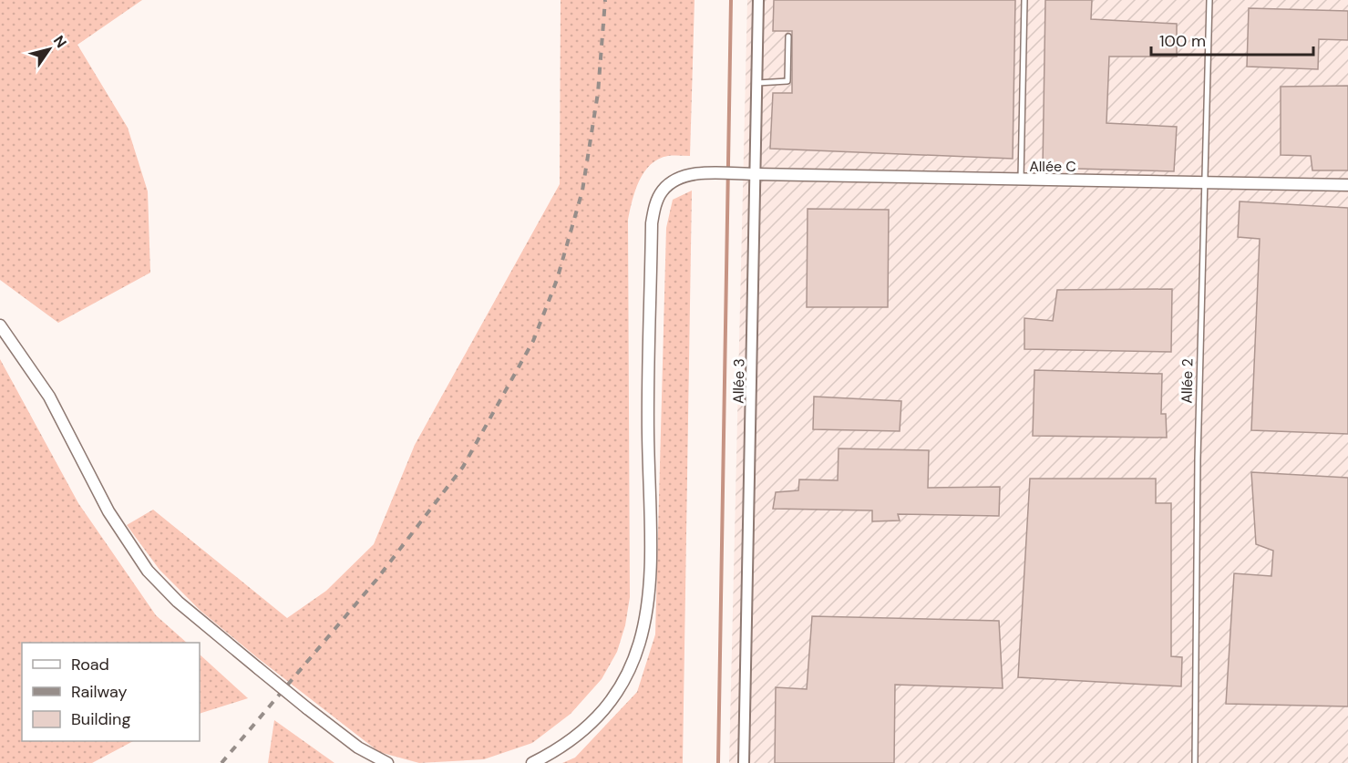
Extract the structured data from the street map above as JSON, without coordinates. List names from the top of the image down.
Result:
{
  "streets": {
    "street": ["Allée C", "Allée 3"],
    "lane": ["Allée 2"]
  },
  "crossings": [
    ["Allée C", "Allée 3"],
    ["Allée C", "Allée 2"]
  ],
  "legend": ["Road", "Railway", "Building"],
  "scale_bar": "100 m",
  "north": "top right"
}
